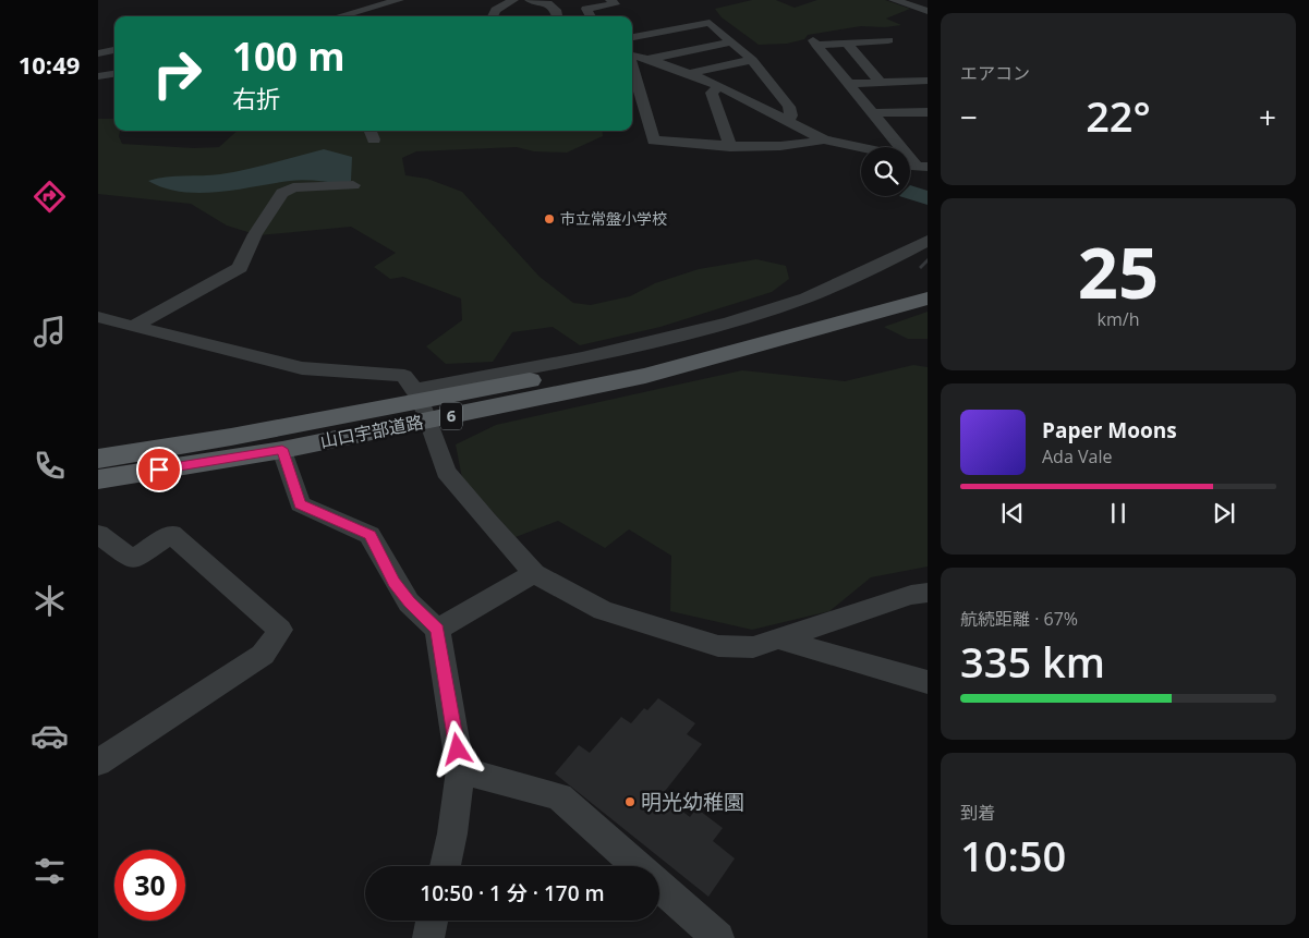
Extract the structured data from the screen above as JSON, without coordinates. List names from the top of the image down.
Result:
{
  "streets": {
    "main road": ["6", "山口宇部道路"]
  },
  "places": ["市立常盤小学校", "明光幼稚園"],
  "page": {
    "tabs": "10:49",
    "tile": [
      "エアコン",
      ["25", "km/h"],
      ["航続距離 · 67%", "335 km"],
      ["到着", "10:50"]
    ],
    "turn": ["100 m", "右折"],
    "heat": ["−", "22°", "+"],
    "song": ["Paper Moons", "Ada Vale"],
    "limit": "30",
    "trip": "10:50 · 1 分 · 170 m"
  }
}
